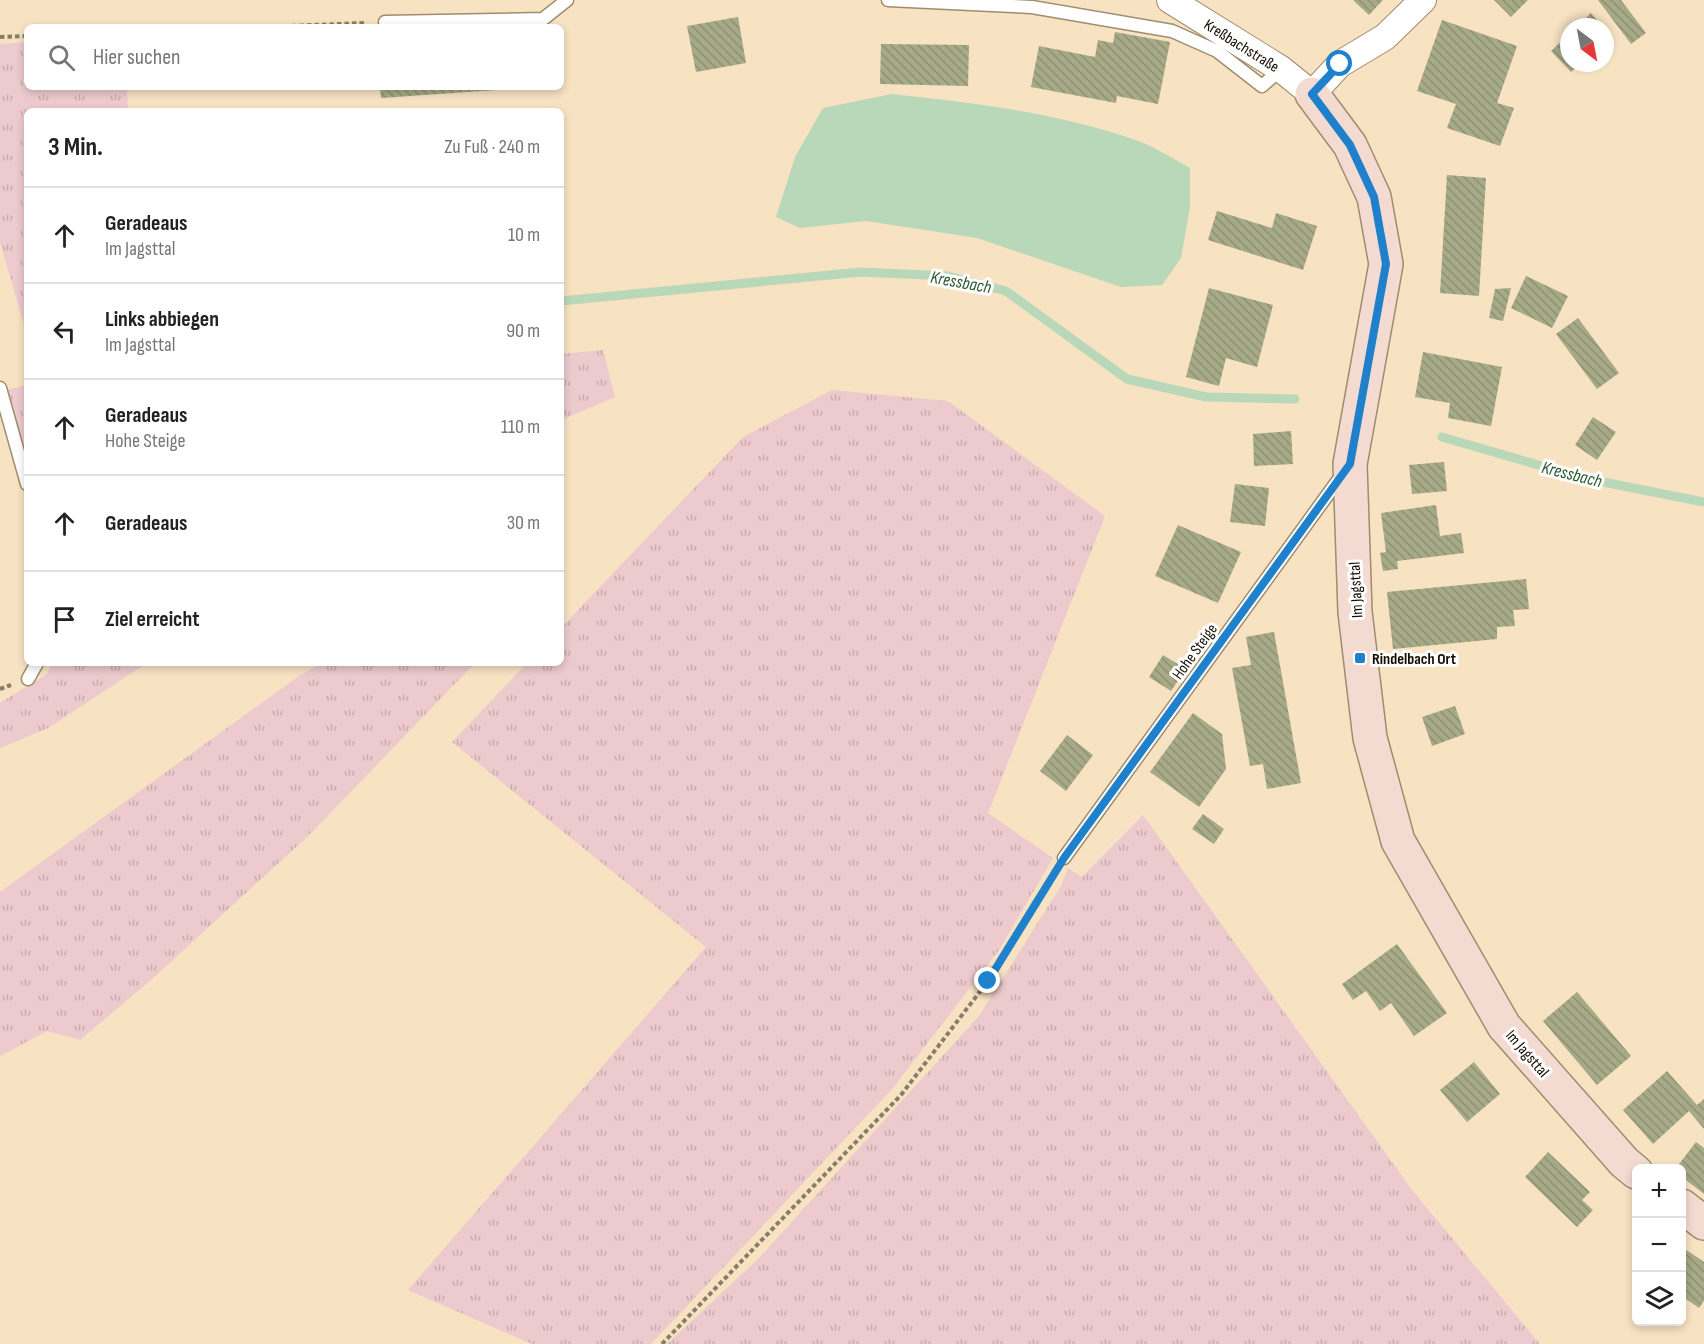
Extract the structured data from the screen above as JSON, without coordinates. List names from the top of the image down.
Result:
{
  "streets": {
    "street": ["Kreßbachstraße", "Im Jagsttal"],
    "lane": ["Hohe Steige"]
  },
  "crossings": [
    ["Kreßbachstraße", "Im Jagsttal"],
    ["Im Jagsttal", "Hohe Steige"]
  ],
  "water": ["Kressbach"],
  "places": {
    "transit": ["Rindelbach Ort"]
  },
  "north": "bottom right",
  "page": {
    "search": "Hier suchen",
    "heading": ["3 Min.", "Zu Fuß · 240 m"],
    "list": [
      ["Geradeaus", "Im Jagsttal", "10 m"],
      ["Links abbiegen", "Im Jagsttal", "90 m"],
      ["Geradeaus", "Hohe Steige", "110 m"],
      ["Geradeaus", "30 m"],
      "Ziel erreicht"
    ],
    "map_buttons": ["+", "−"]
  }
}
